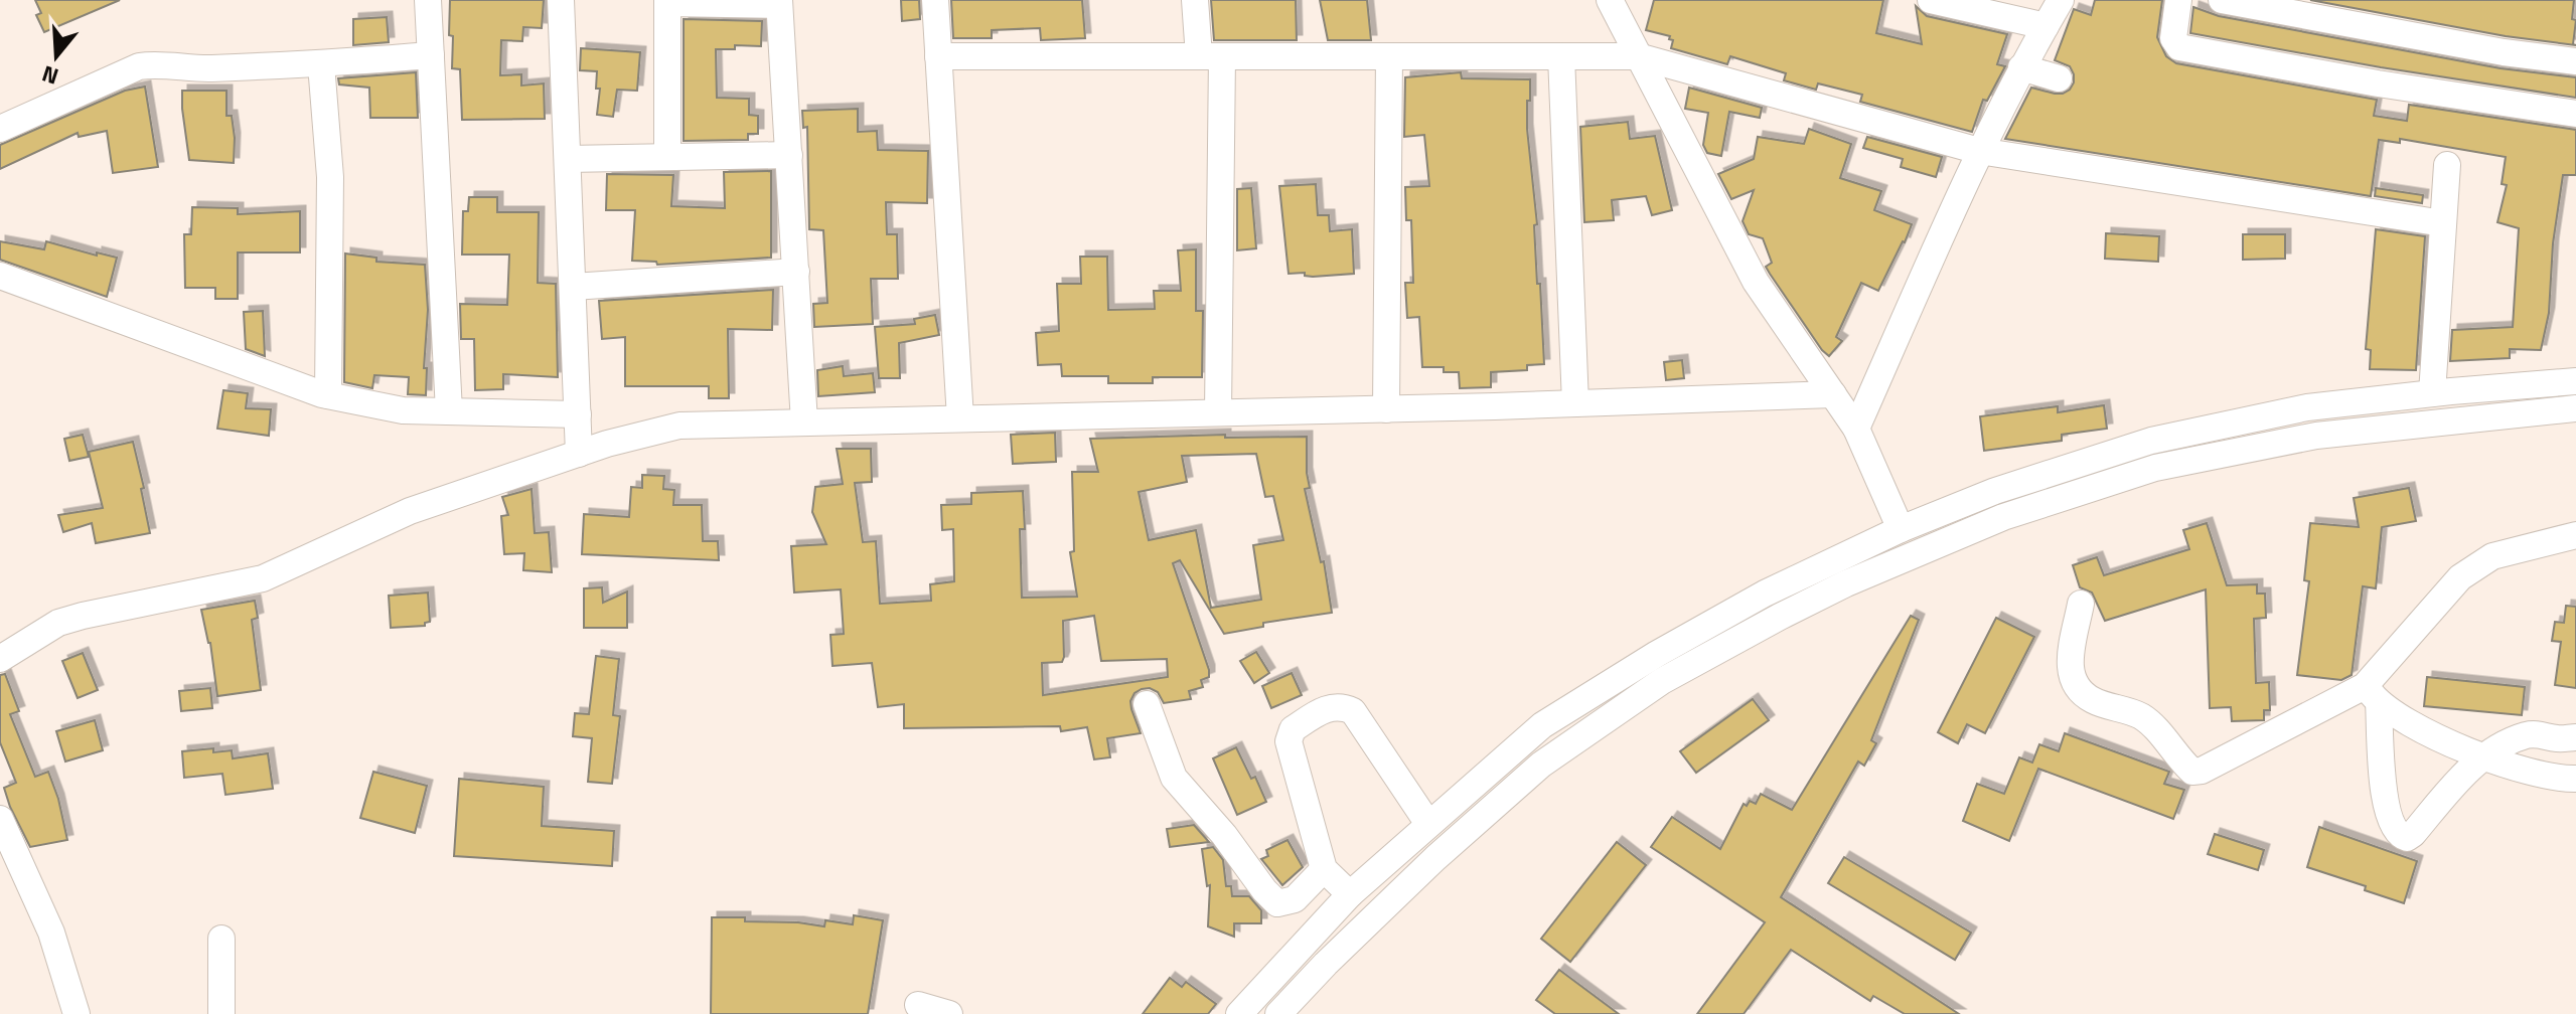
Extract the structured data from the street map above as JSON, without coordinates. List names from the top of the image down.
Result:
{
  "north": "bottom"
}
